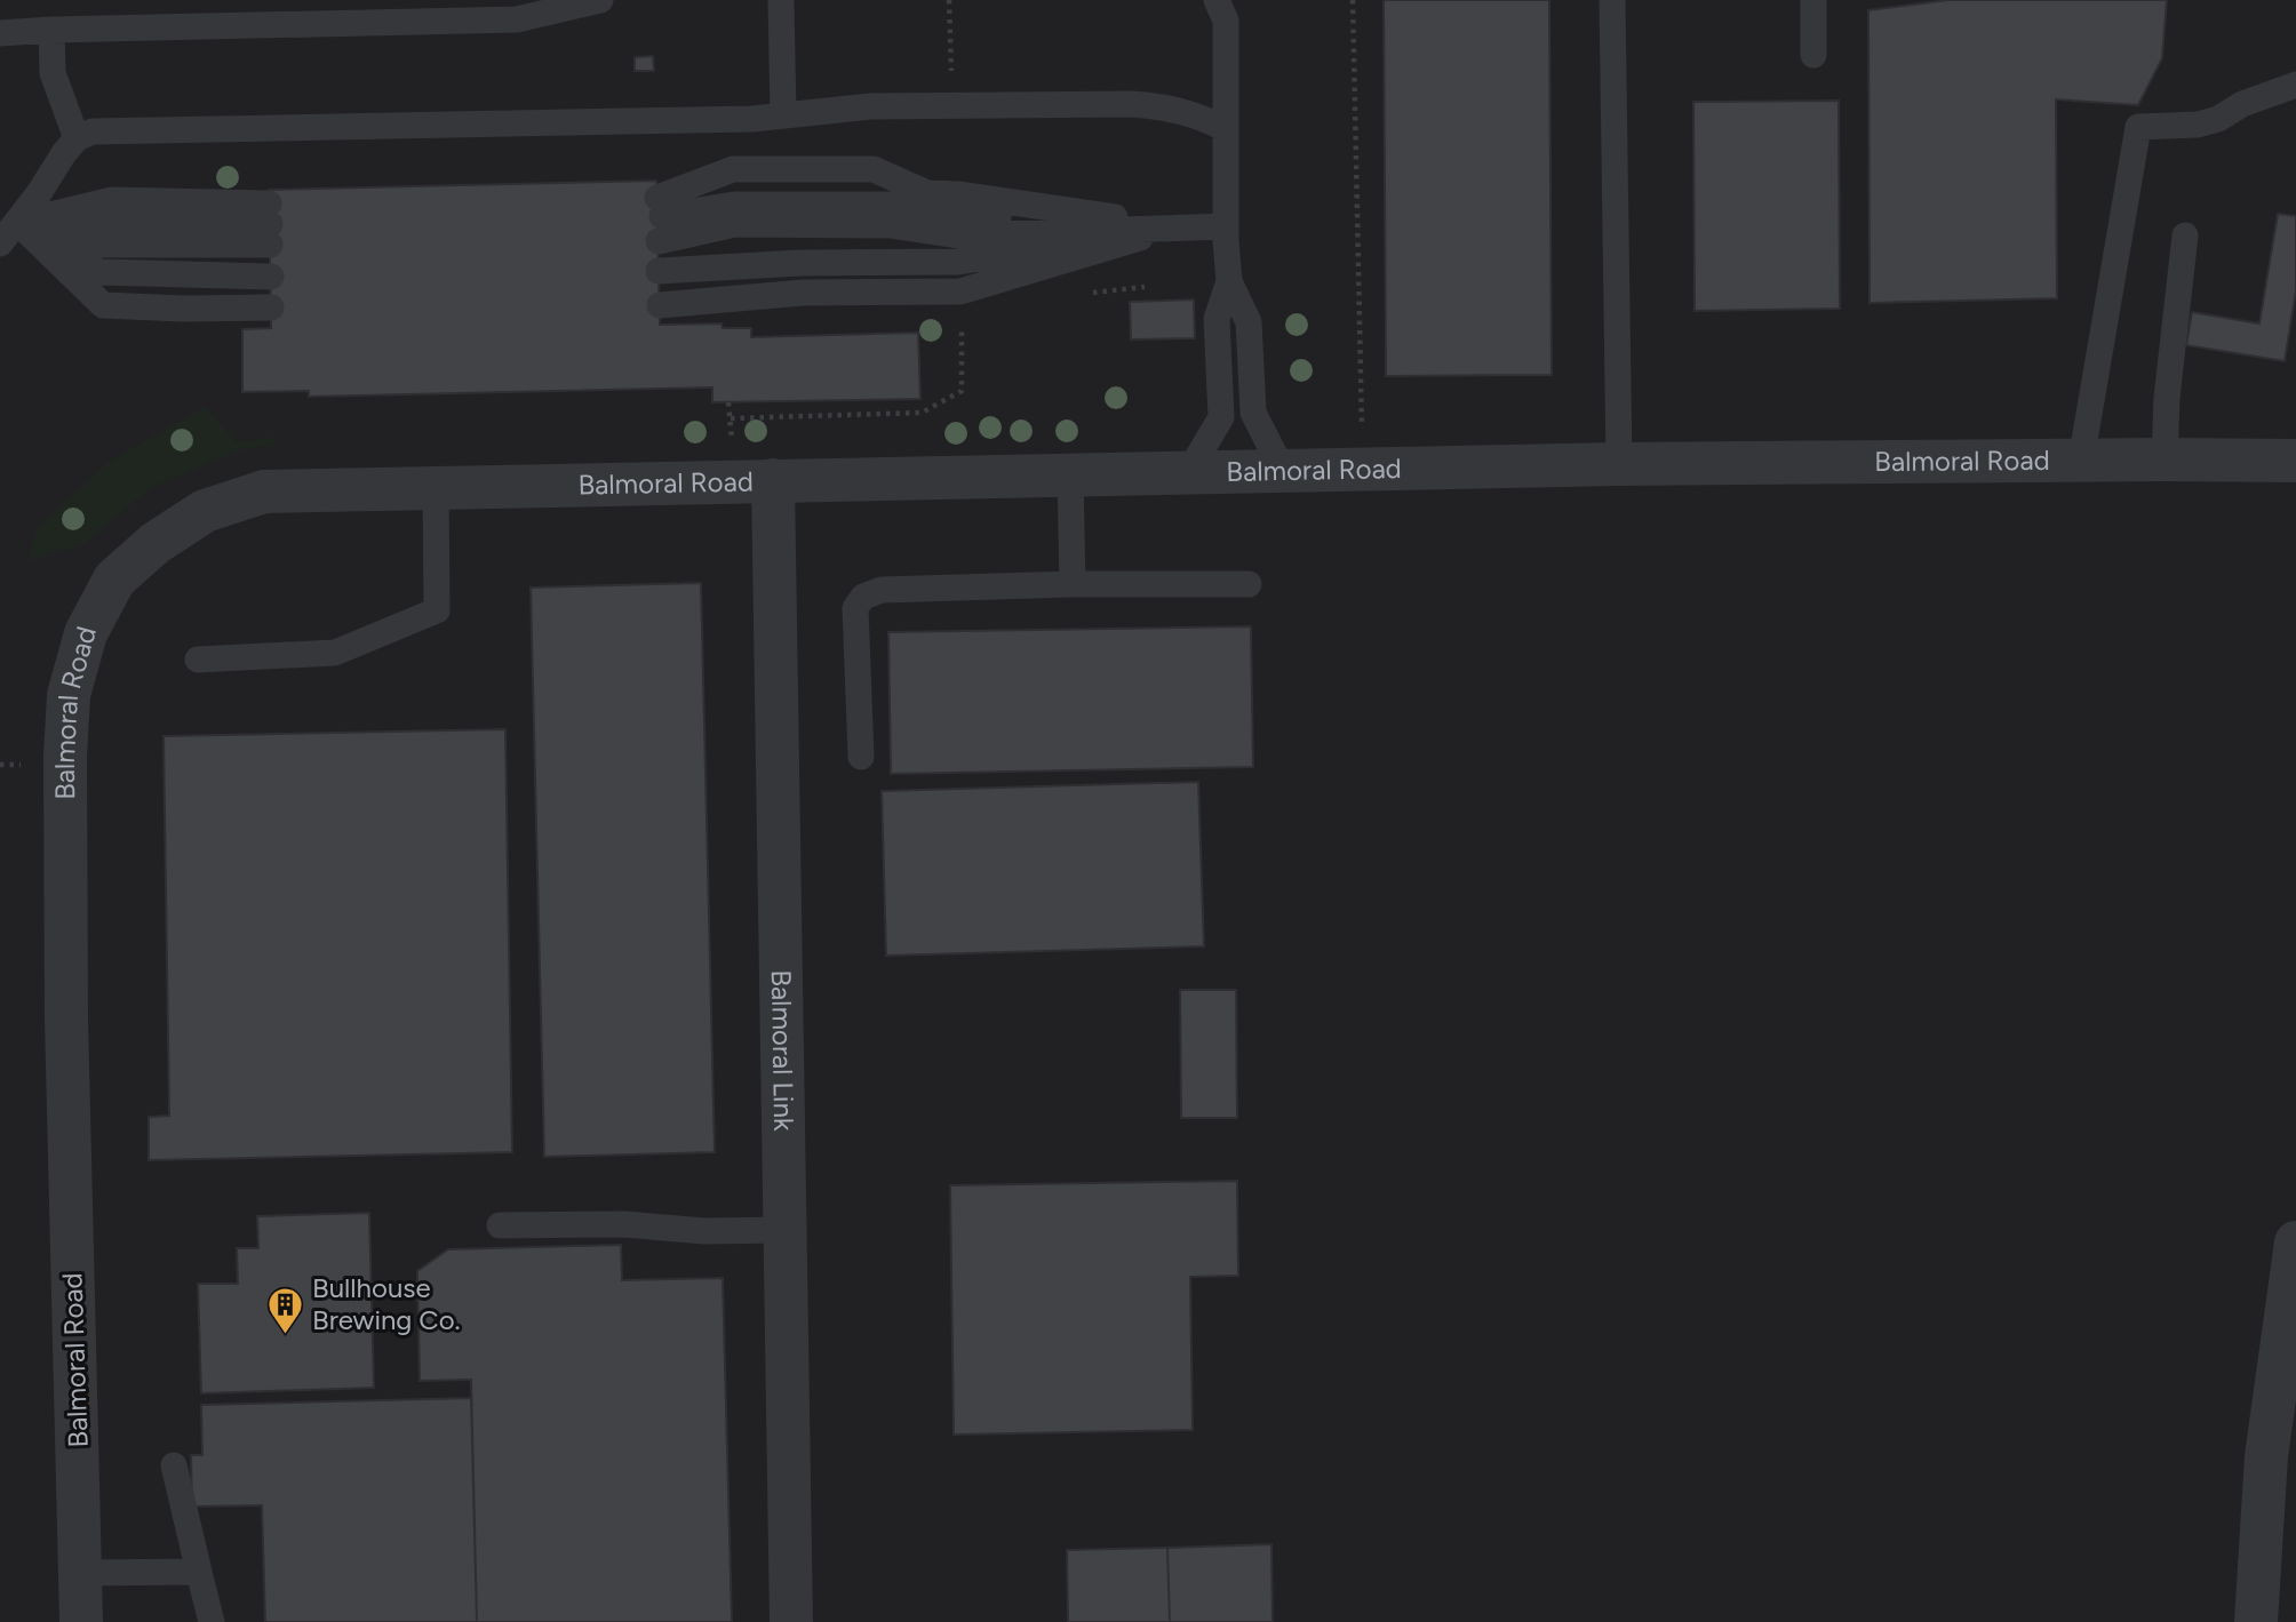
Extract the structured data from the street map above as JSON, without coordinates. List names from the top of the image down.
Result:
{
  "streets": {
    "street": ["Balmoral Road", "Balmoral Link"]
  },
  "crossings": [
    ["Balmoral Road", "Balmoral Link"]
  ],
  "places": {
    "building": ["Bullhouse Brewing Co."]
  }
}
